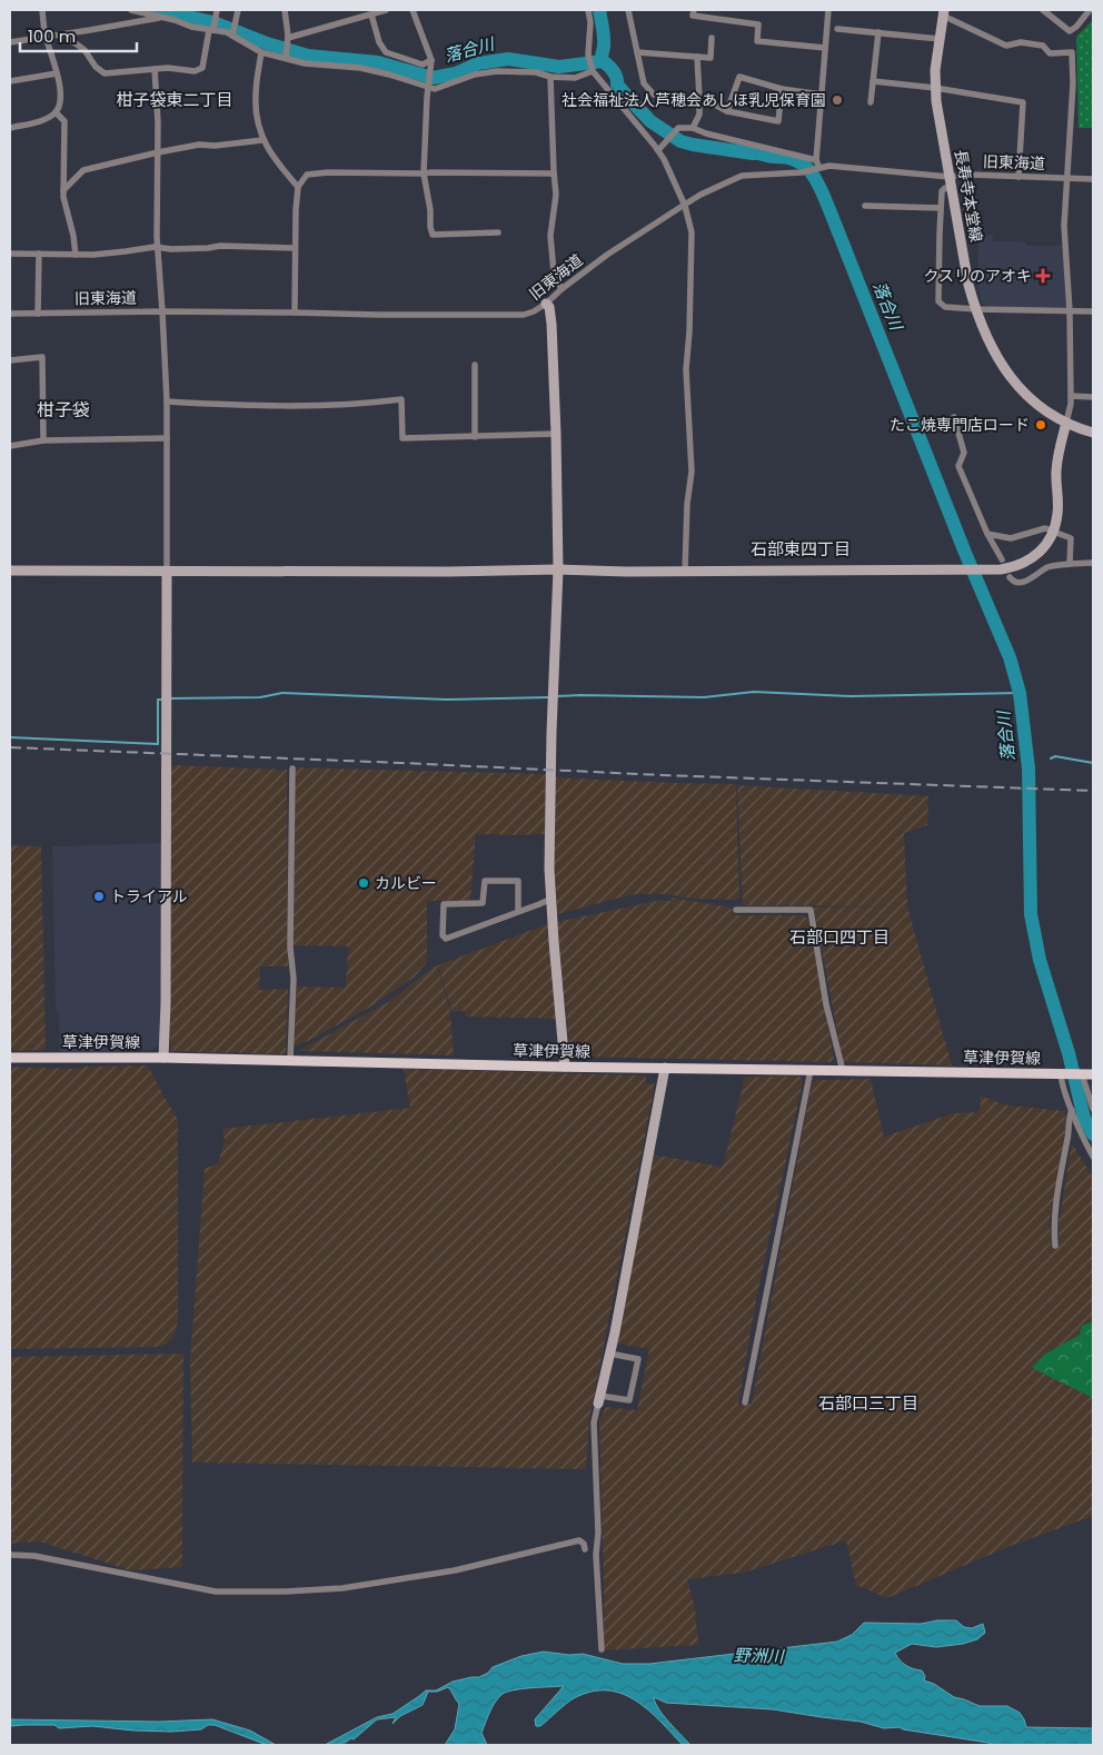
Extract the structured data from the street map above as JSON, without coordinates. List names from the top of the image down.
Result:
{
  "streets": {
    "main road": ["草津伊賀線"],
    "street": ["旧東海道", "長寿寺本堂線"]
  },
  "crossings": [
    ["旧東海道", "長寿寺本堂線"]
  ],
  "districts": [
    "柑子袋東二丁目",
    "柑子袋",
    "石部東四丁目",
    "石部口四丁目",
    "石部口三丁目"
  ],
  "water": ["落合川", "野洲川"],
  "places": {
    "other": [
      "社会福祉法人芦穂会あしほ乳児保育園",
      "たこ焼専門店ロード",
      "カルビー",
      "トライアル"
    ],
    "health": ["クスリのアオキ"]
  },
  "scale_bar": "100 m"
}
